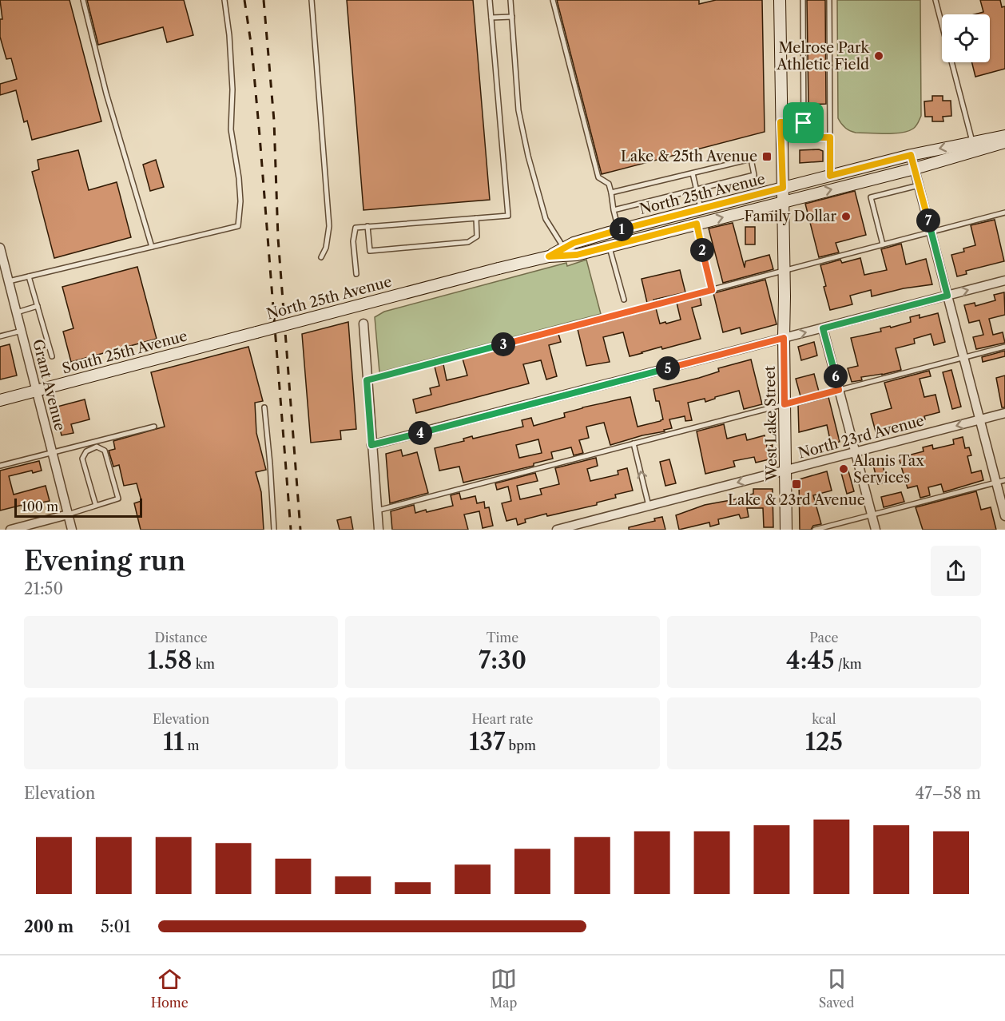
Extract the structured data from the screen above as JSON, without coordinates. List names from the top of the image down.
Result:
{
  "streets": {
    "main road": ["North 25th Avenue", "South 25th Avenue", "West Lake Street"],
    "street": ["Grant Avenue", "North 23rd Avenue"]
  },
  "crossings": [
    ["North 25th Avenue", "South 25th Avenue"],
    ["North 25th Avenue", "West Lake Street"],
    ["South 25th Avenue", "Grant Avenue"],
    ["West Lake Street", "North 23rd Avenue"]
  ],
  "one_way": ["North 23rd Avenue"],
  "places": {
    "other": ["Melrose Park Athletic Field", "Family Dollar", "Alanis Tax Services"],
    "transit": ["Lake & 25th Avenue", "Lake & 23rd Avenue"]
  },
  "scale_bar": "100 m",
  "page": {
    "pins": [
      "7",
      "1",
      "2",
      "3",
      "5",
      "6",
      "4"
    ],
    "scale": "100 m",
    "heading": ["Evening run", "21:50"],
    "stats": [
      ["Distance", "1.58 km"],
      ["Time", "7:30"],
      ["Pace", "4:45 /km"],
      ["Elevation", "11 m"],
      ["Heart rate", "137 bpm"],
      ["kcal", "125"]
    ],
    "chart": ["Elevation", "47–58 m"],
    "list": [
      {
        "name": "200 m",
        "note": "5:01"
      }
    ],
    "tabs": ["Home", "Map", "Saved"]
  }
}
